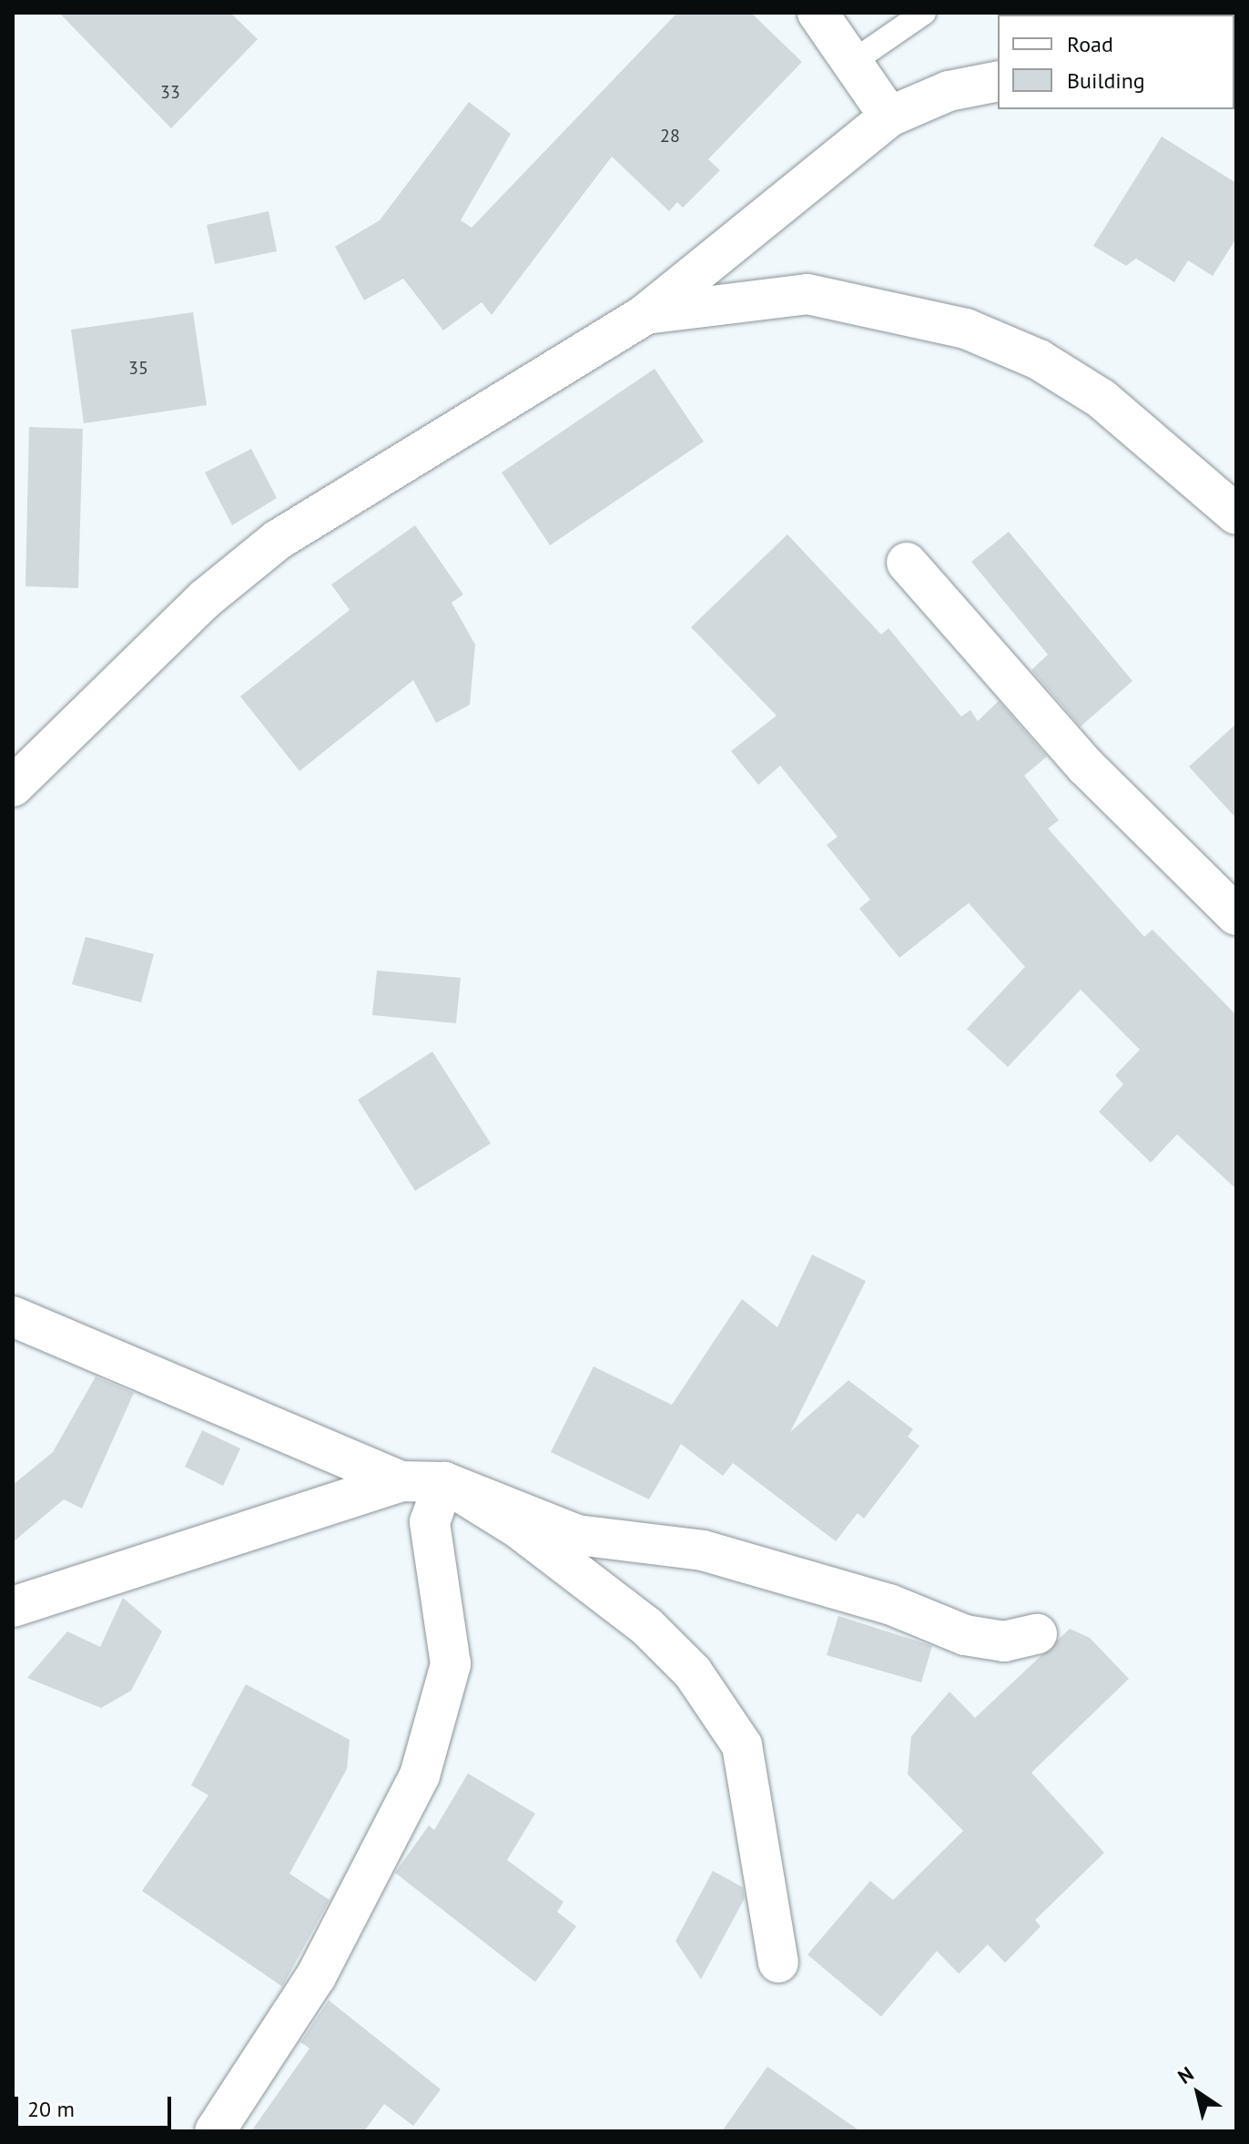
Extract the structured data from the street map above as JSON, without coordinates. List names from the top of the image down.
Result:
{
  "house_numbers": ["33", "28", "35"],
  "legend": ["Road", "Building"],
  "scale_bar": "20 m",
  "north": "top left"
}
